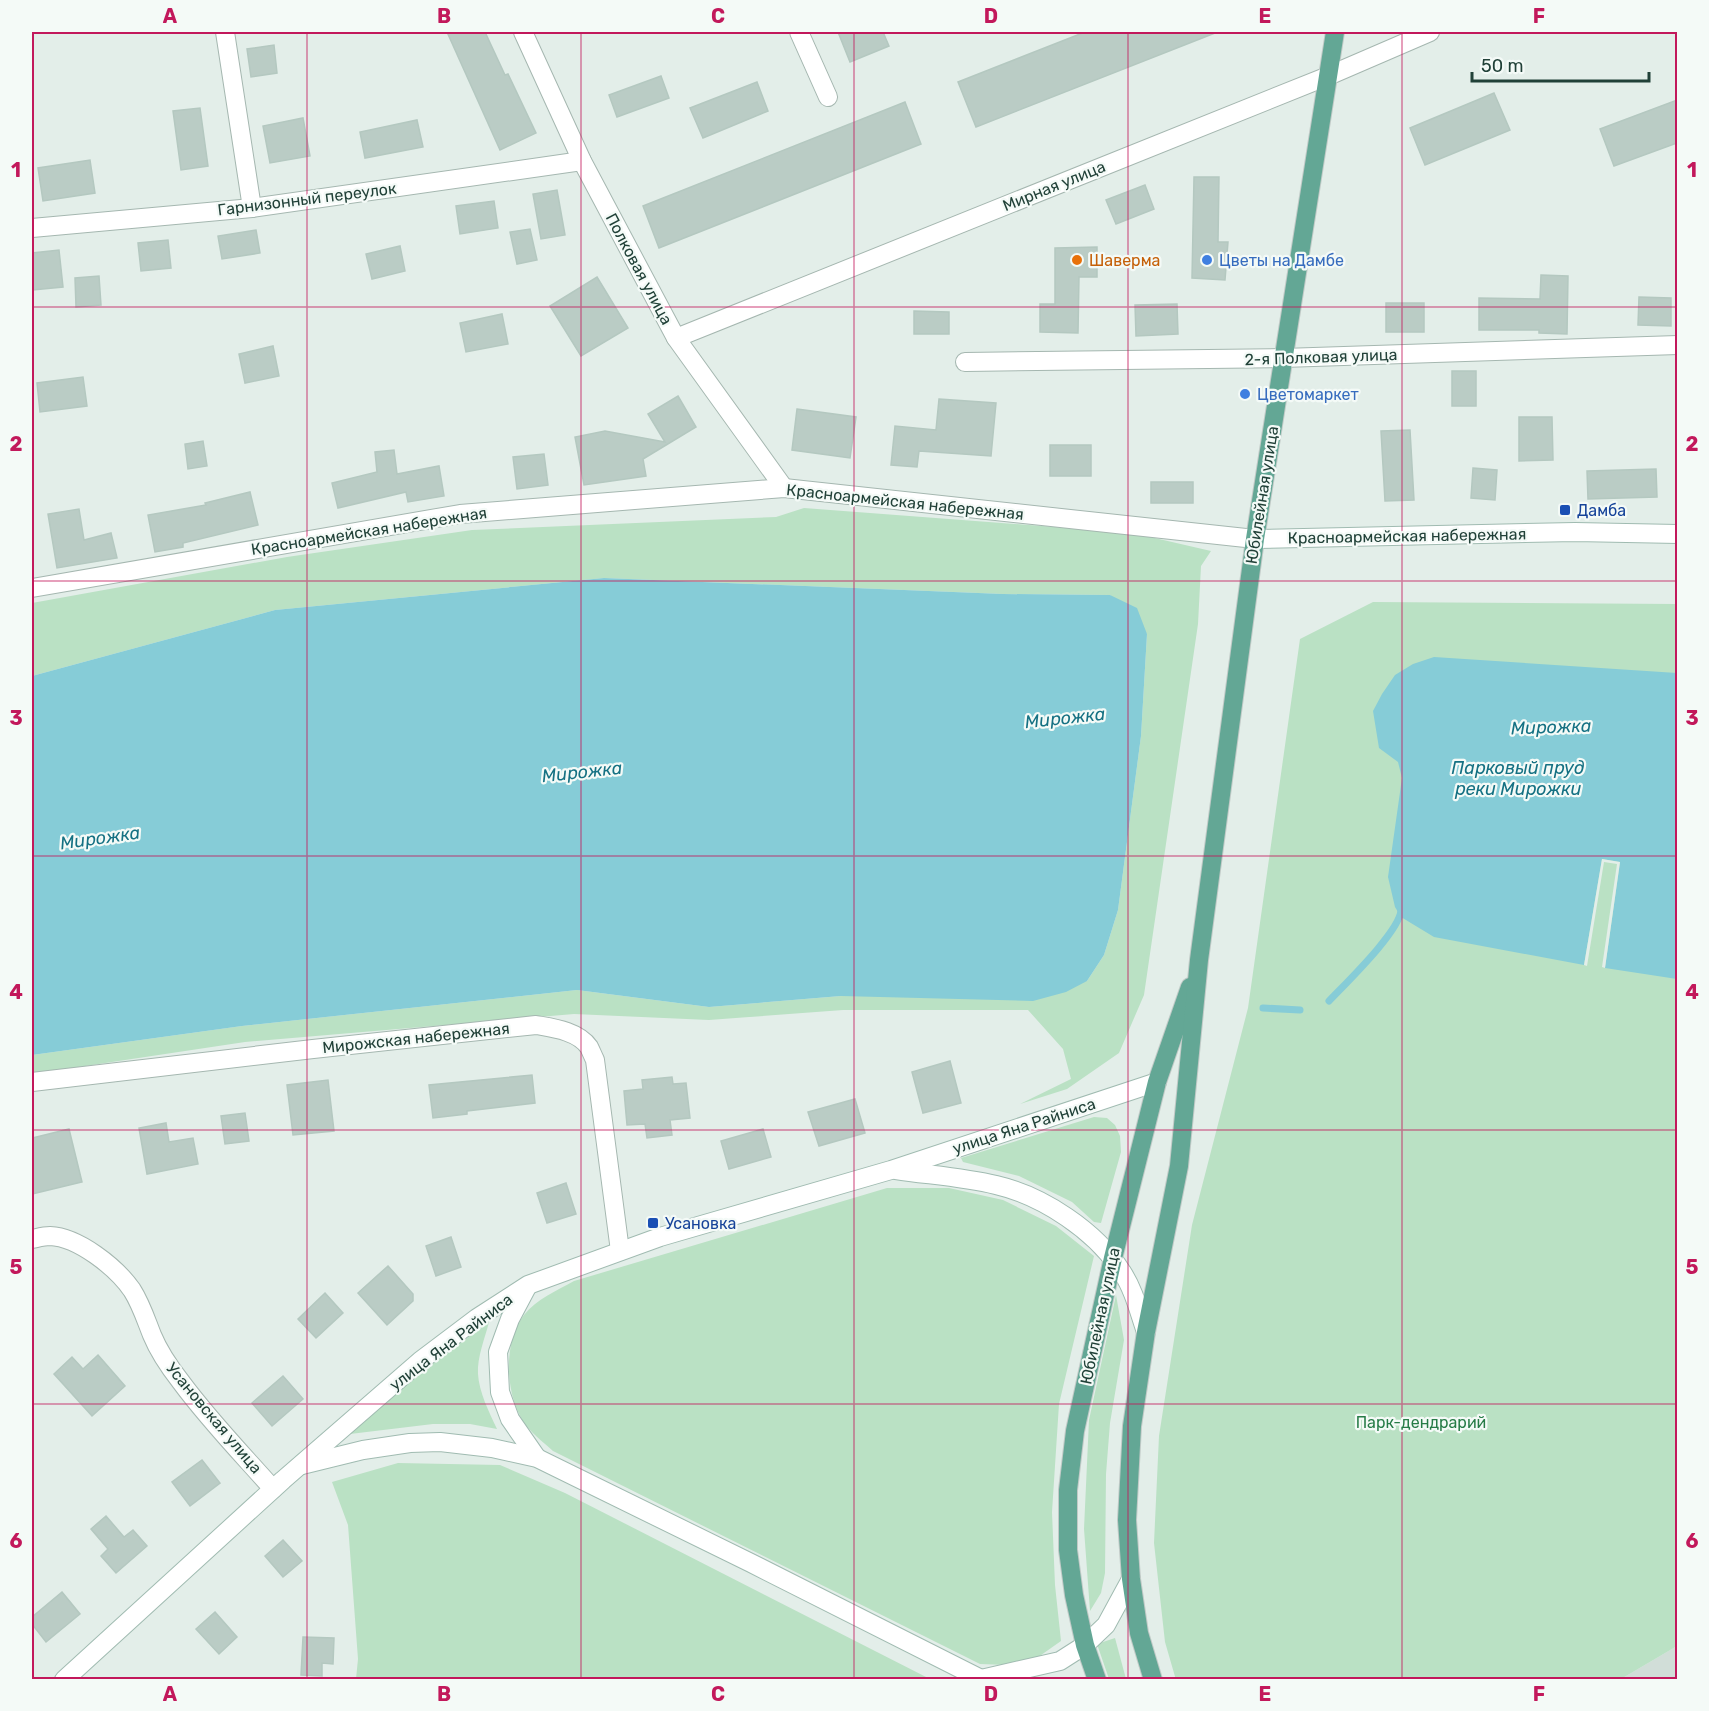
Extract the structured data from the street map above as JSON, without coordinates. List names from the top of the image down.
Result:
{
  "streets": {
    "main road": ["Юбилейная улица"],
    "street": [
      "Мирная улица",
      "Гарнизонный переулок",
      "Полковая улица",
      "2-я Полковая улица",
      "Красноармейская набережная",
      "Мирожская набережная",
      "улица Яна Райниса",
      "Усановская улица"
    ]
  },
  "crossings": [
    ["Мирная улица", "Полковая улица"],
    ["Мирная улица", "Юбилейная улица"],
    ["Гарнизонный переулок", "Полковая улица"],
    ["Полковая улица", "Красноармейская набережная"],
    ["2-я Полковая улица", "Юбилейная улица"],
    ["Юбилейная улица", "Красноармейская набережная"],
    ["Юбилейная улица", "улица Яна Райниса"],
    ["Мирожская набережная", "улица Яна Райниса"],
    ["улица Яна Райниса", "Усановская улица"]
  ],
  "water": ["Мирожка", "Парковый пруд реки Мирожки"],
  "parks": ["Парк-дендрарий"],
  "places": {
    "other": ["Шаверма", "Цветы на Дамбе", "Цветомаркет"],
    "transit": ["Дамба", "Усановка"]
  },
  "scale_bar": "50 m",
  "grid": {
    "columns": [
      "A",
      "B",
      "C",
      "D",
      "E",
      "F"
    ],
    "rows": [
      "1",
      "2",
      "3",
      "4",
      "5",
      "6"
    ]
  }
}
